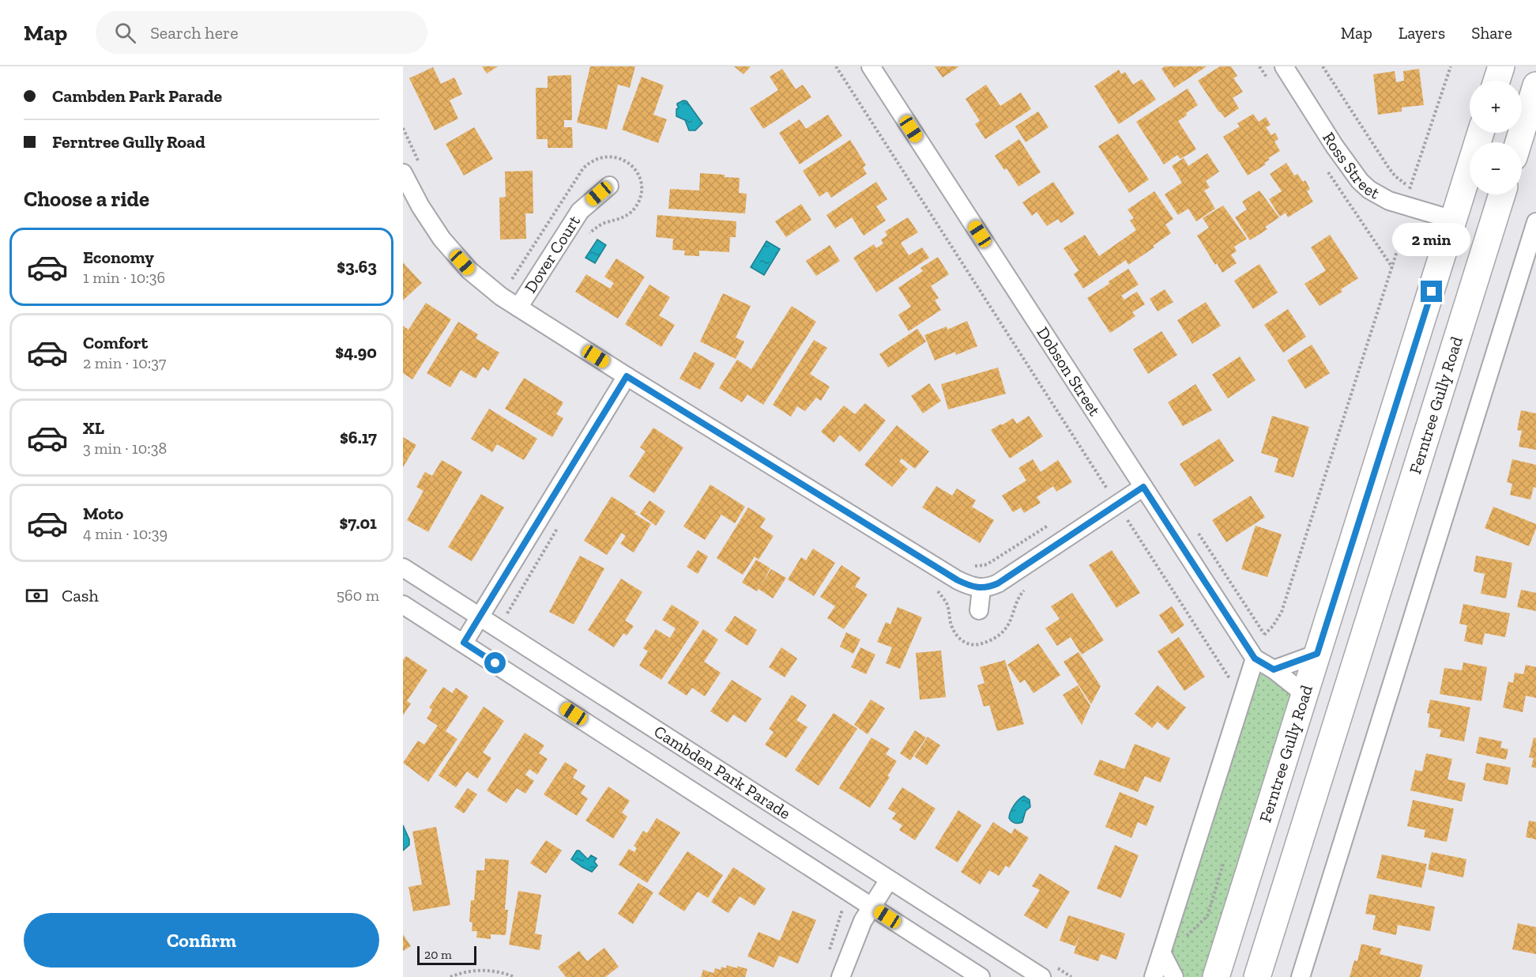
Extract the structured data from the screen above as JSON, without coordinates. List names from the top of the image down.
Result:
{
  "streets": {
    "main road": ["Ferntree Gully Road"],
    "street": [
      "Ross Street",
      "Dover Court",
      "Dobson Street",
      "Cambden Park Parade"
    ]
  },
  "crossings": [
    ["Ross Street", "Ferntree Gully Road"],
    ["Dobson Street", "Ferntree Gully Road"]
  ],
  "scale_bar": "20 m",
  "page": {
    "header": "Map",
    "search": "Search here",
    "nav": ["Map", "Layers", "Share"],
    "banner": ["Cambden Park Parade", "Ferntree Gully Road"],
    "map_buttons": ["+", "−"],
    "heading": "Choose a ride",
    "bubble": "2 min",
    "list": [
      {
        "name": "Economy",
        "note": "1 min · 10:36",
        "value": "$3.63"
      },
      {
        "name": "Comfort",
        "note": "2 min · 10:37",
        "value": "$4.90"
      },
      {
        "name": "XL",
        "note": "3 min · 10:38",
        "value": "$6.17"
      },
      {
        "name": "Moto",
        "note": "4 min · 10:39",
        "value": "$7.01"
      }
    ],
    "pay": ["Cash", "560 m"],
    "buttons": "Confirm",
    "scale": "20 m"
  }
}
